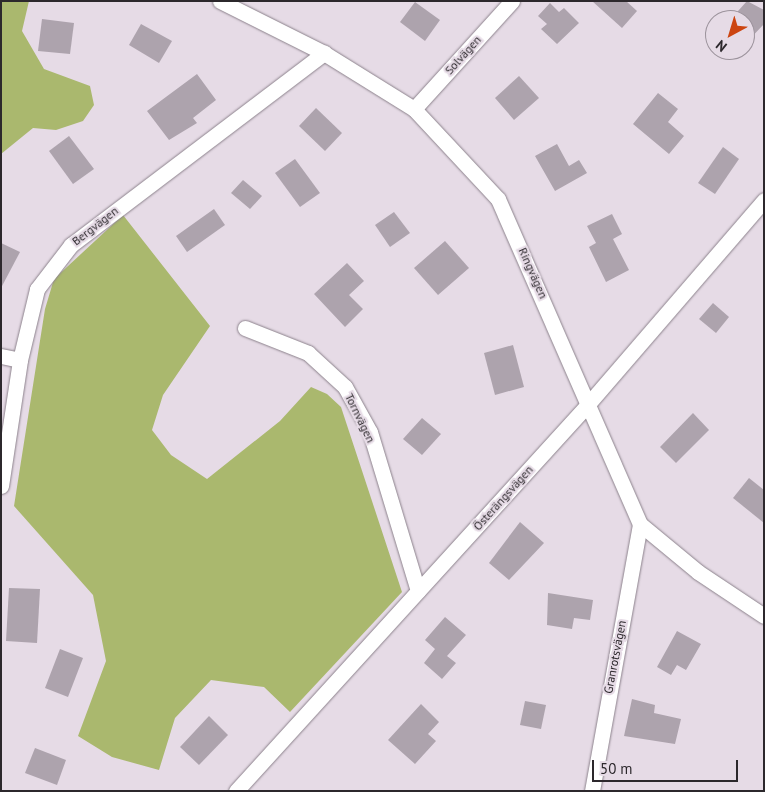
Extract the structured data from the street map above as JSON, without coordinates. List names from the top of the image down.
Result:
{
  "streets": {
    "street": [
      "Solvägen",
      "Bergvägen",
      "Ringvägen",
      "Tornvägen",
      "Österängsvägen",
      "Granrotsvägen"
    ]
  },
  "crossings": [
    ["Solvägen", "Ringvägen"],
    ["Bergvägen", "Ringvägen"],
    ["Ringvägen", "Österängsvägen"],
    ["Ringvägen", "Granrotsvägen"],
    ["Tornvägen", "Österängsvägen"]
  ],
  "scale_bar": "50 m",
  "north": "bottom left"
}
